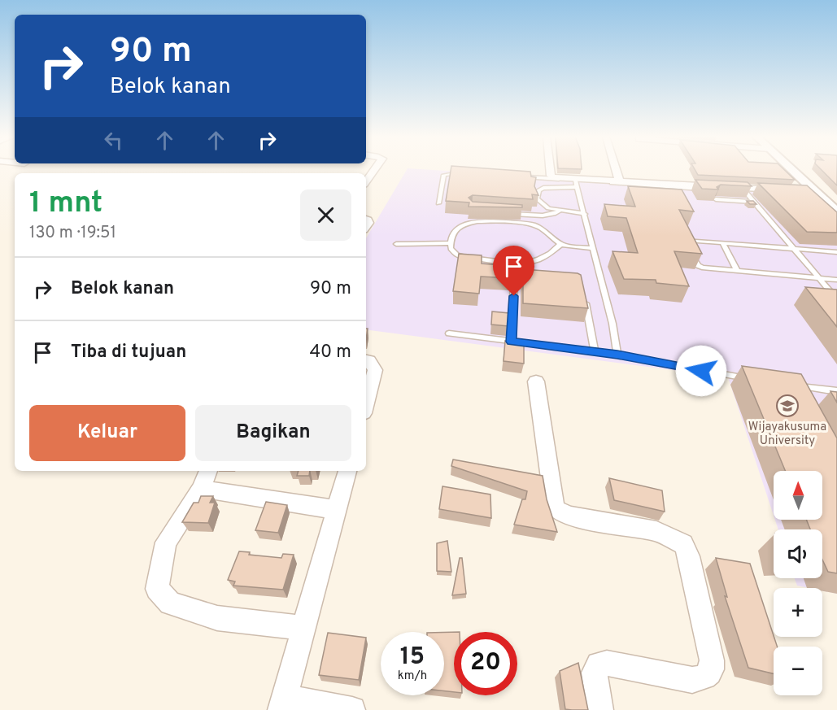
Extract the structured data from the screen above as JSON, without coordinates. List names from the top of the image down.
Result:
{
  "places": {
    "school or university": ["Wijayakusuma University"]
  },
  "north": "top",
  "page": {
    "turn": ["90 m", "Belok kanan"],
    "heading": ["1 mnt", "130 m · 19:51"],
    "list": [
      {
        "name": "Belok kanan",
        "value": "90 m"
      },
      {
        "name": "Tiba di tujuan",
        "value": "40 m"
      }
    ],
    "buttons": ["Keluar", "Bagikan"],
    "map_buttons": ["+", "−"],
    "speed": "15 km/h",
    "limit": "20"
  }
}
